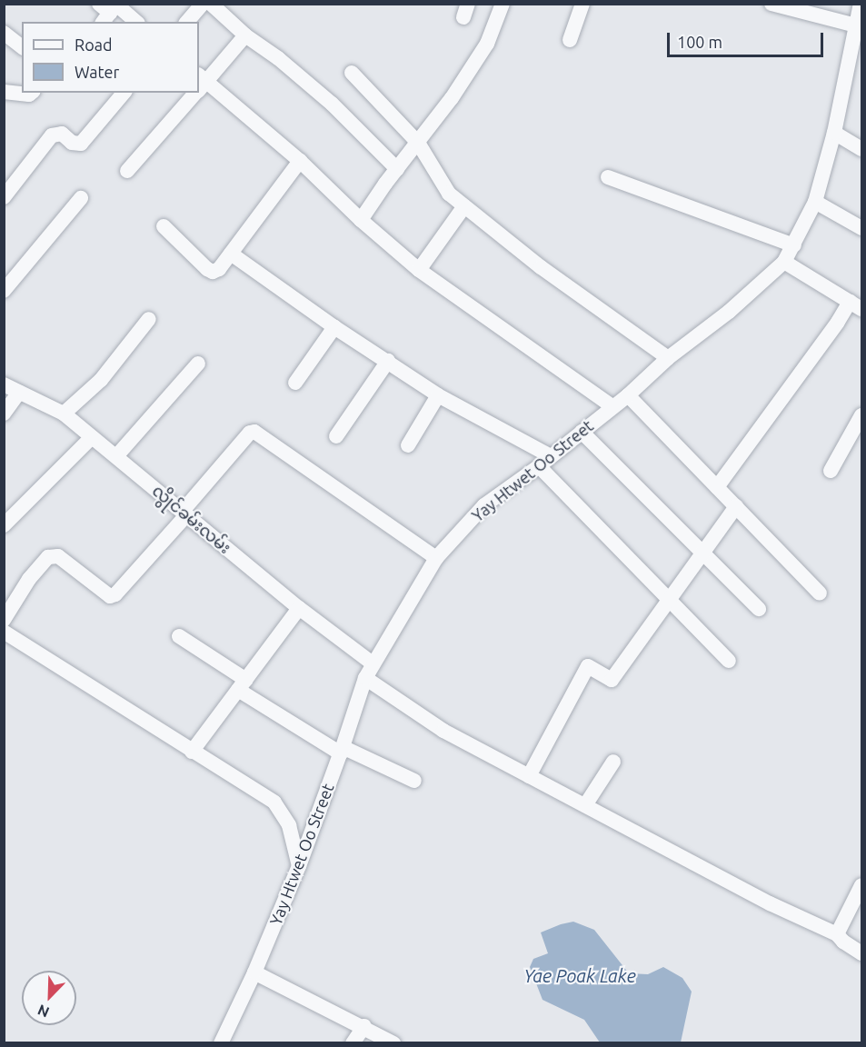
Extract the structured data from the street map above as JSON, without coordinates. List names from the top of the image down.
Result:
{
  "streets": {
    "street": ["Yay Htwet Oo Street", "လွိုင်ခမ်းလမ်း"]
  },
  "crossings": [
    ["Yay Htwet Oo Street", "လွိုင်ခမ်းလမ်း"]
  ],
  "water": ["Yae Poak Lake"],
  "legend": ["Road", "Water"],
  "scale_bar": "100 m",
  "north": "bottom left"
}
